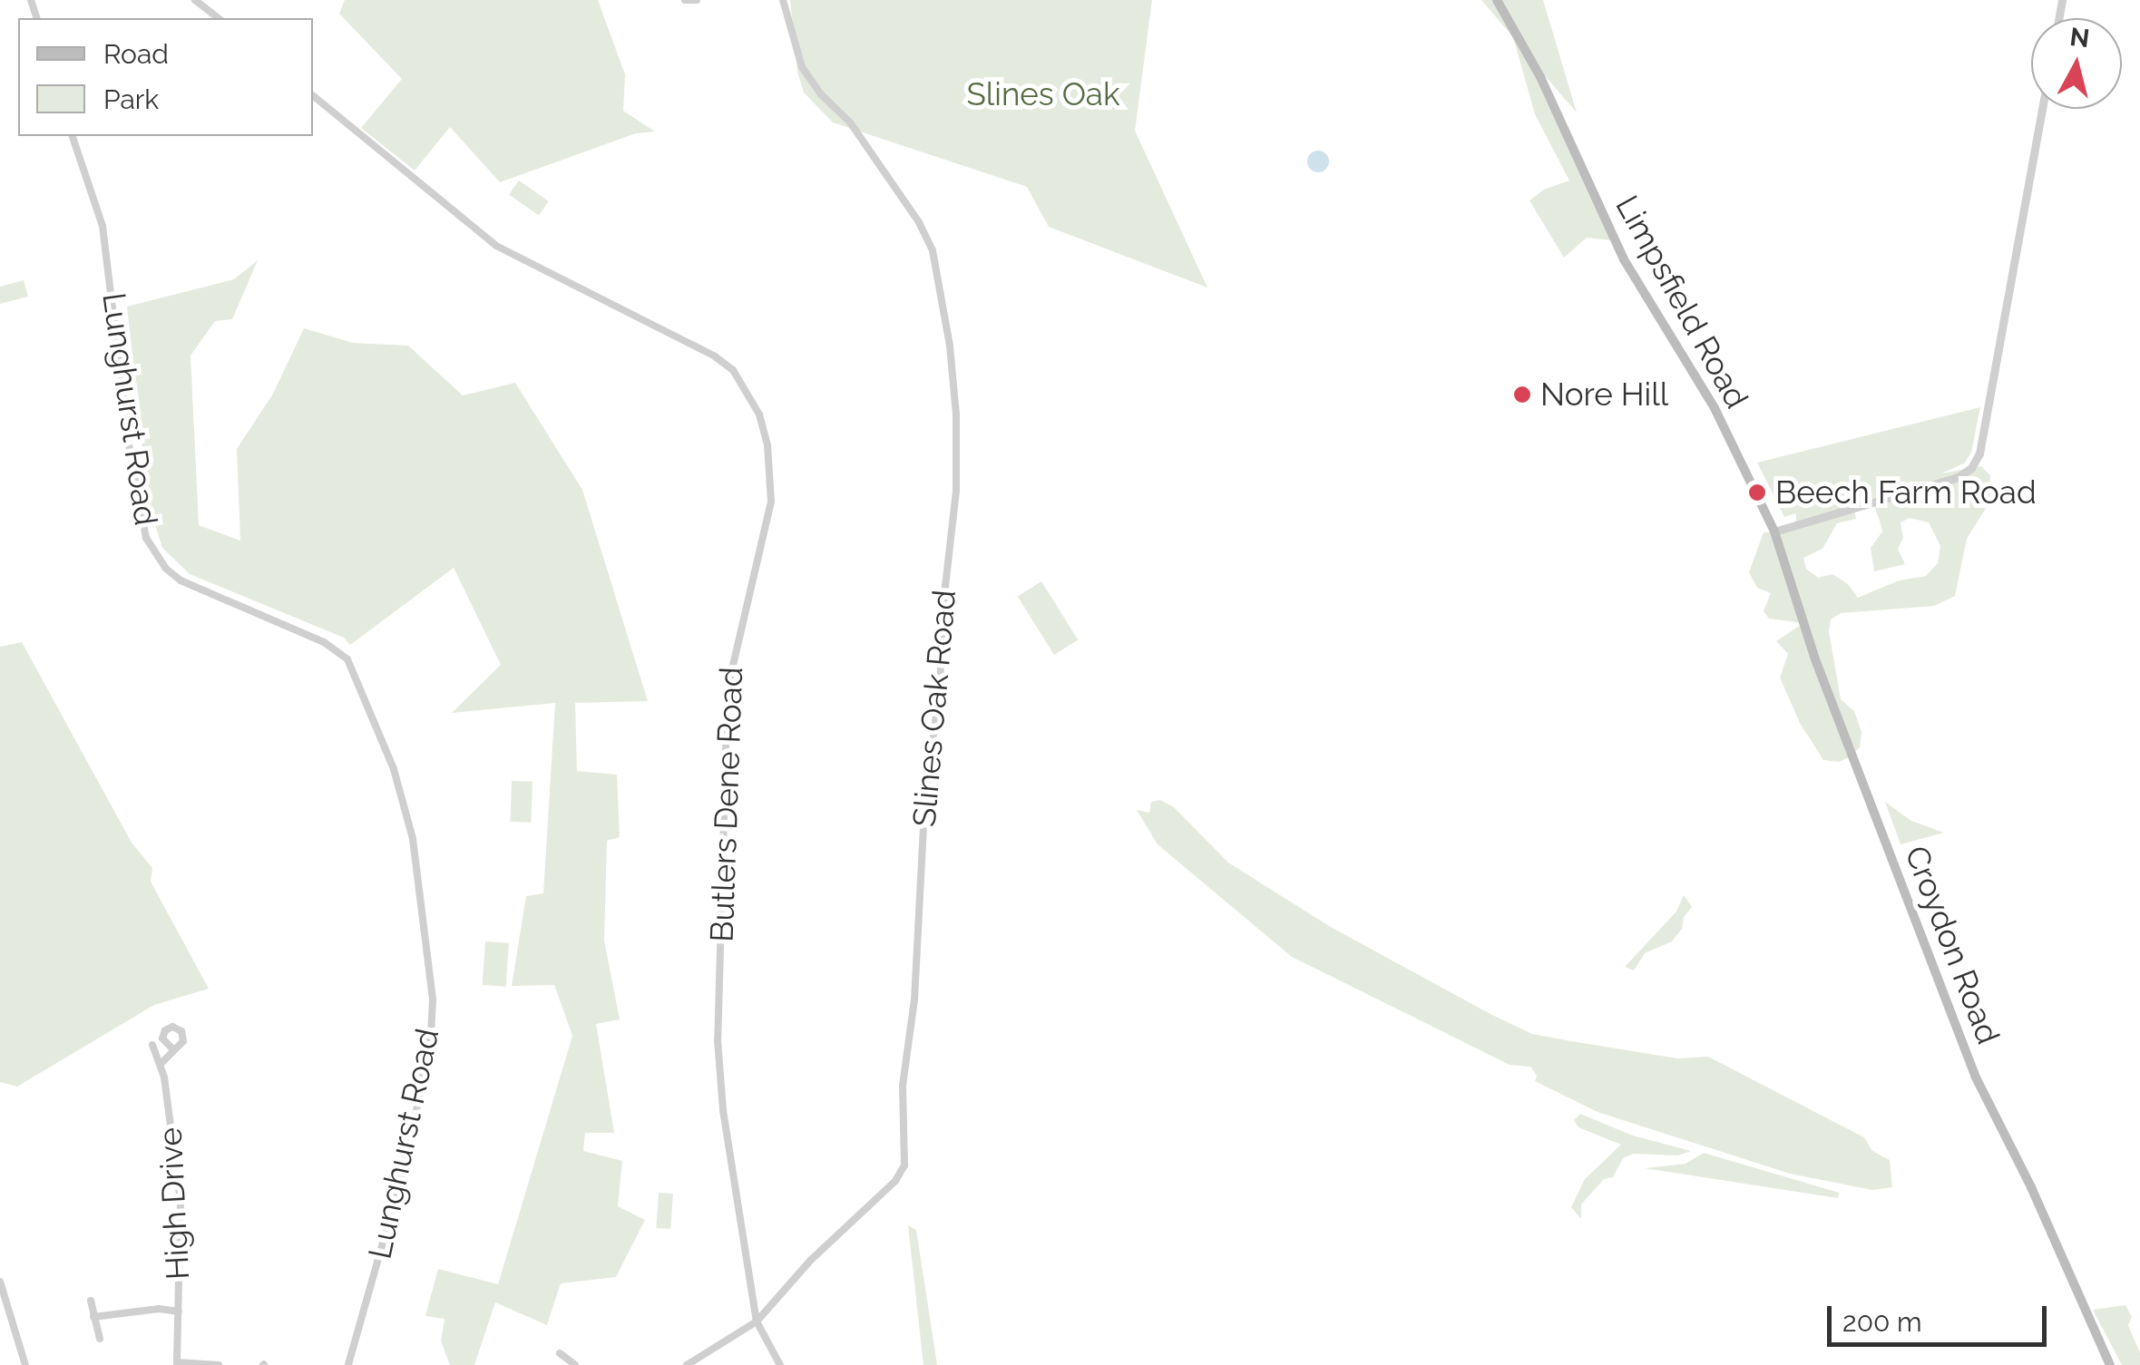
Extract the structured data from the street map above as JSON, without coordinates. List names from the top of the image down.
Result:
{
  "streets": {
    "main road": ["Limpsfield Road", "Croydon Road"],
    "street": [
      "Lunghurst Road",
      "Slines Oak Road",
      "Butlers Dene Road",
      "High Drive"
    ]
  },
  "crossings": [
    ["Limpsfield Road", "Croydon Road"],
    ["Slines Oak Road", "Butlers Dene Road"]
  ],
  "parks": ["Slines Oak"],
  "places": ["Nore Hill", "Beech Farm Road"],
  "legend": ["Road", "Park"],
  "scale_bar": "200 m",
  "north": "top"
}
